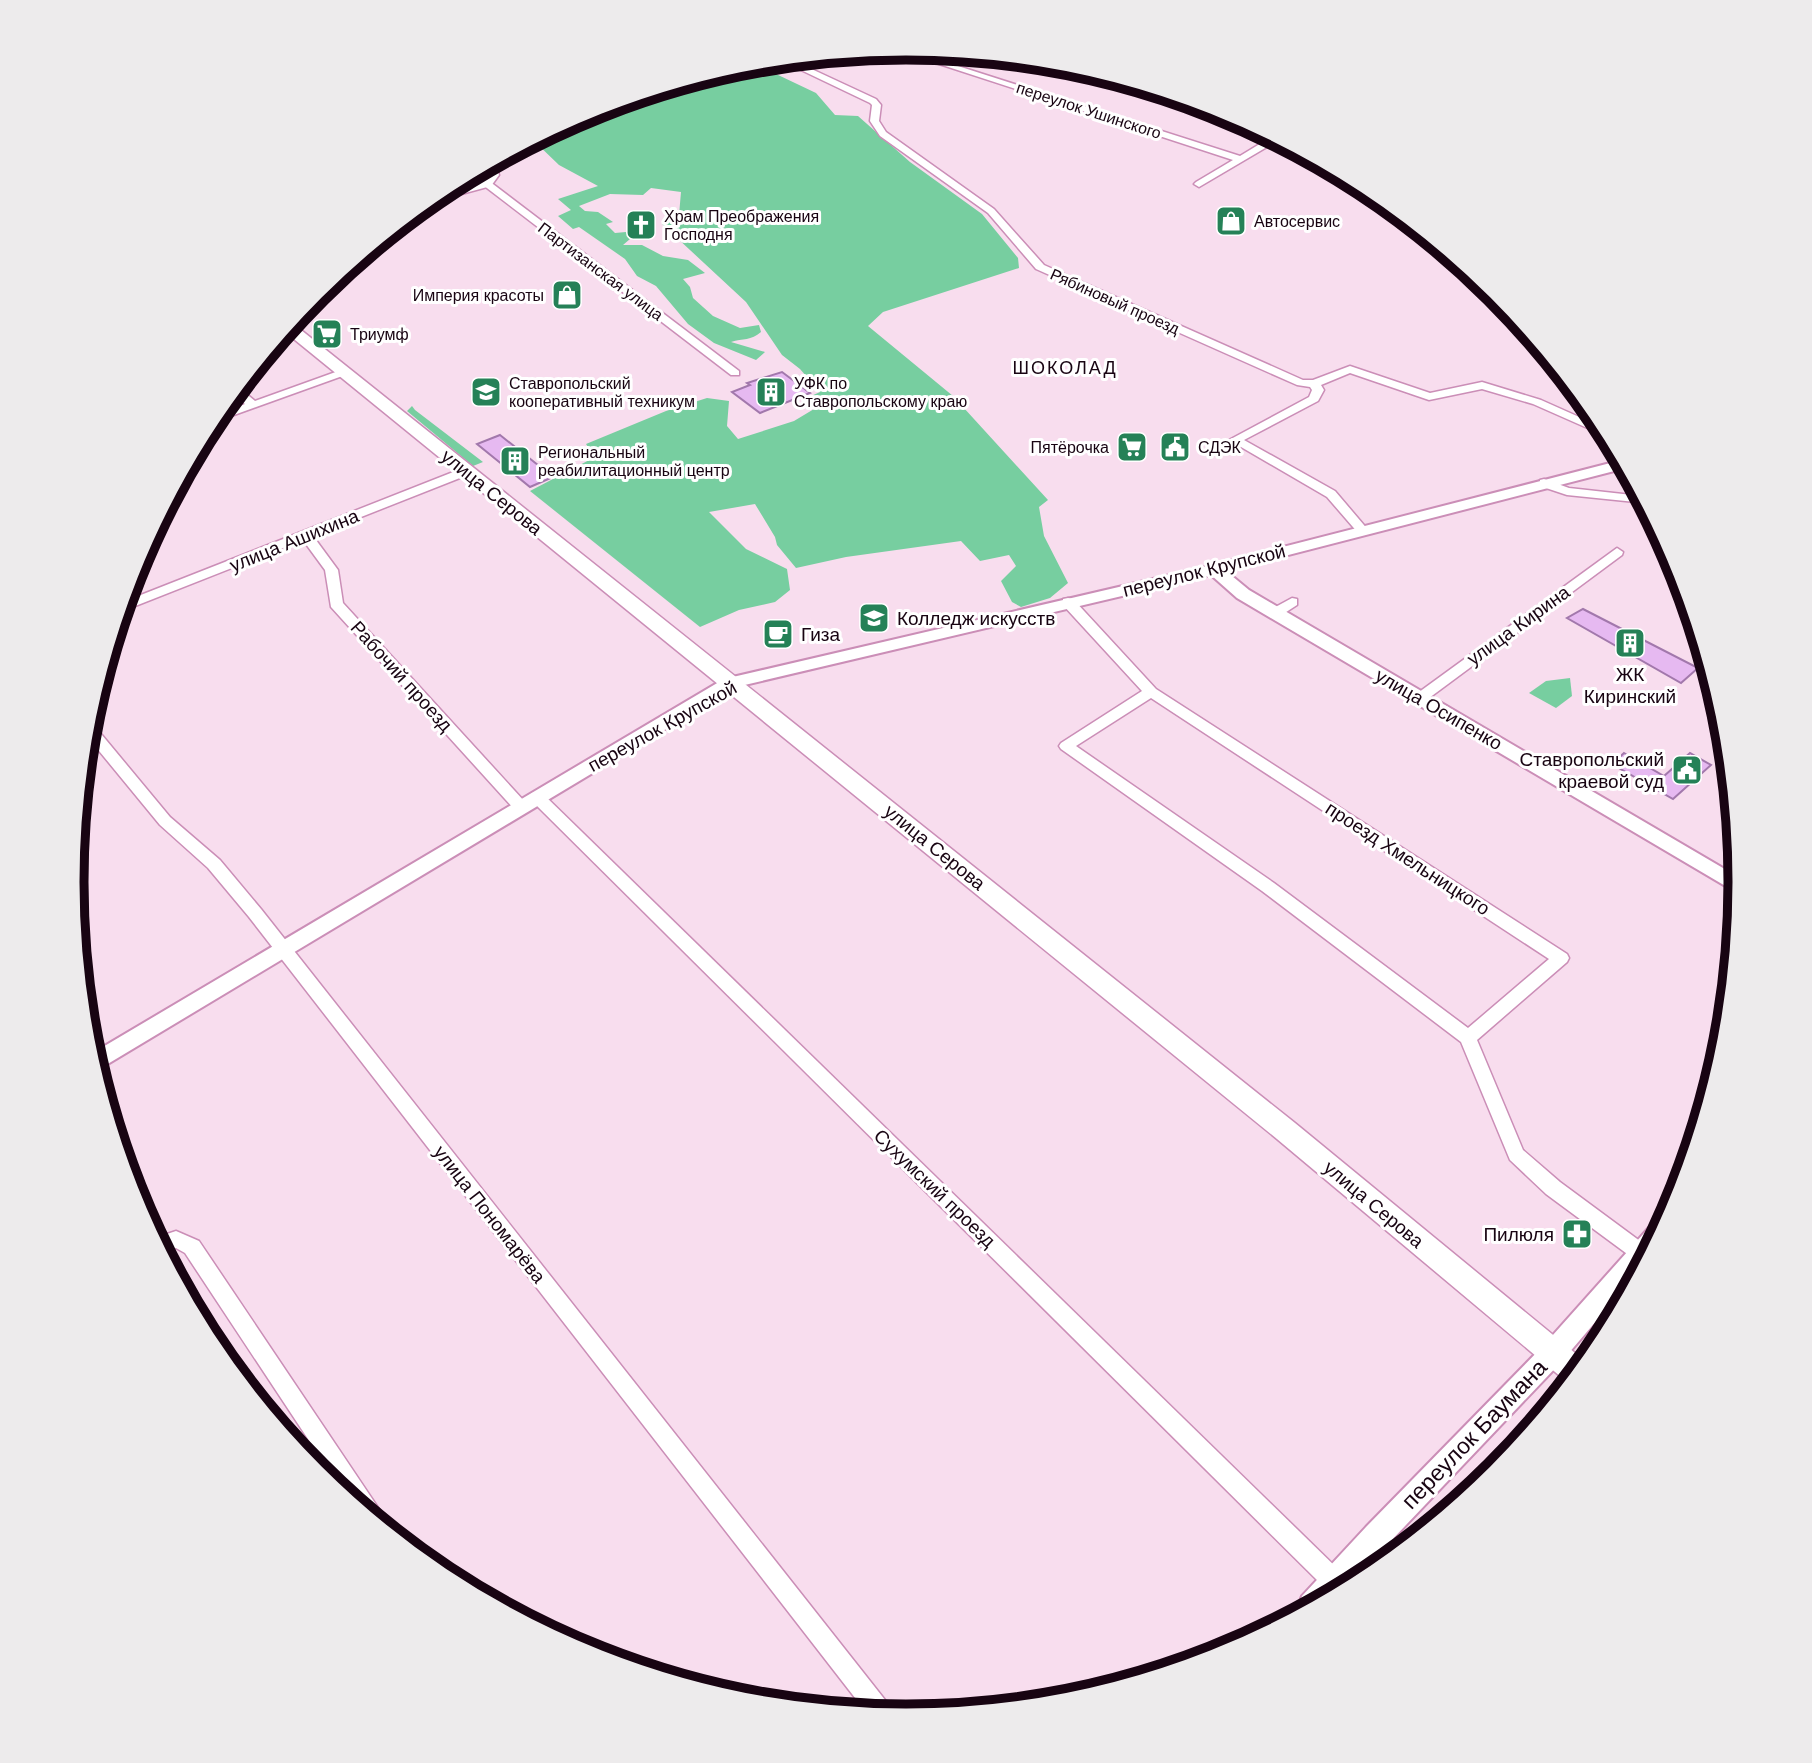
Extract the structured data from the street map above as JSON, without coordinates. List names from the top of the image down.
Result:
{
  "streets": {
    "main road": ["улица Серова"],
    "street": [
      "переулок Ушинского",
      "Партизанская улица",
      "Рябиновый проезд",
      "улица Ашихина",
      "переулок Крупской",
      "улица Кирина",
      "Рабочий проезд",
      "улица Осипенко",
      "проезд Хмельницкого",
      "Сухумский проезд",
      "улица Пономарёва",
      "переулок Баумана"
    ]
  },
  "crossings": [
    ["улица Серова", "улица Ашихина"],
    ["улица Серова", "переулок Крупской"],
    ["улица Серова", "переулок Баумана"],
    ["улица Ашихина", "Рабочий проезд"],
    ["переулок Крупской", "Рабочий проезд"],
    ["переулок Крупской", "улица Осипенко"],
    ["переулок Крупской", "проезд Хмельницкого"],
    ["переулок Крупской", "Сухумский проезд"],
    ["переулок Крупской", "улица Пономарёва"],
    ["улица Кирина", "улица Осипенко"],
    ["Рабочий проезд", "Сухумский проезд"],
    ["Сухумский проезд", "переулок Баумана"]
  ],
  "districts": ["ШОКОЛАД"],
  "places": {
    "shop": ["Автосервис", "Империя красоты"],
    "church": ["Храм Преображения Господня"],
    "supermarket": ["Триумф", "Пятёрочка"],
    "school or university": ["Ставропольский кооперативный техникум", "Колледж искусств"],
    "building": ["УФК по Ставропольскому краю", "Региональный реабилитационный центр", "ЖК Киринский"],
    "public building": ["СДЭК", "Ставропольский краевой суд"],
    "cafe": ["Гиза"],
    "pharmacy": ["Пилюля"]
  }
}
